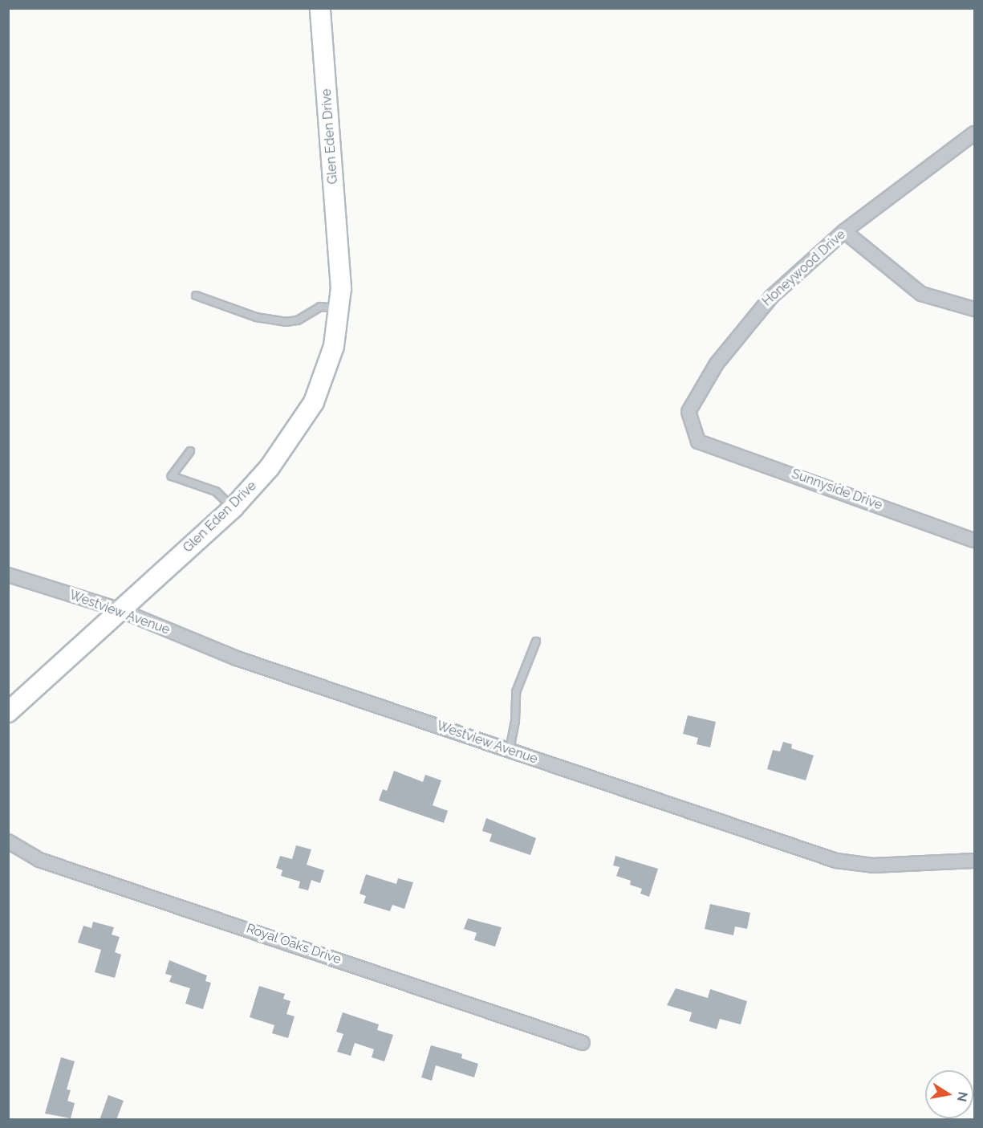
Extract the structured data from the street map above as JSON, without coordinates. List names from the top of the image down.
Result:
{
  "streets": {
    "street": [
      "Glen Eden Drive",
      "Honeywood Drive",
      "Sunnyside Drive",
      "Westview Avenue",
      "Royal Oaks Drive"
    ]
  },
  "crossings": [
    ["Glen Eden Drive", "Westview Avenue"],
    ["Honeywood Drive", "Sunnyside Drive"]
  ],
  "north": "right"
}
